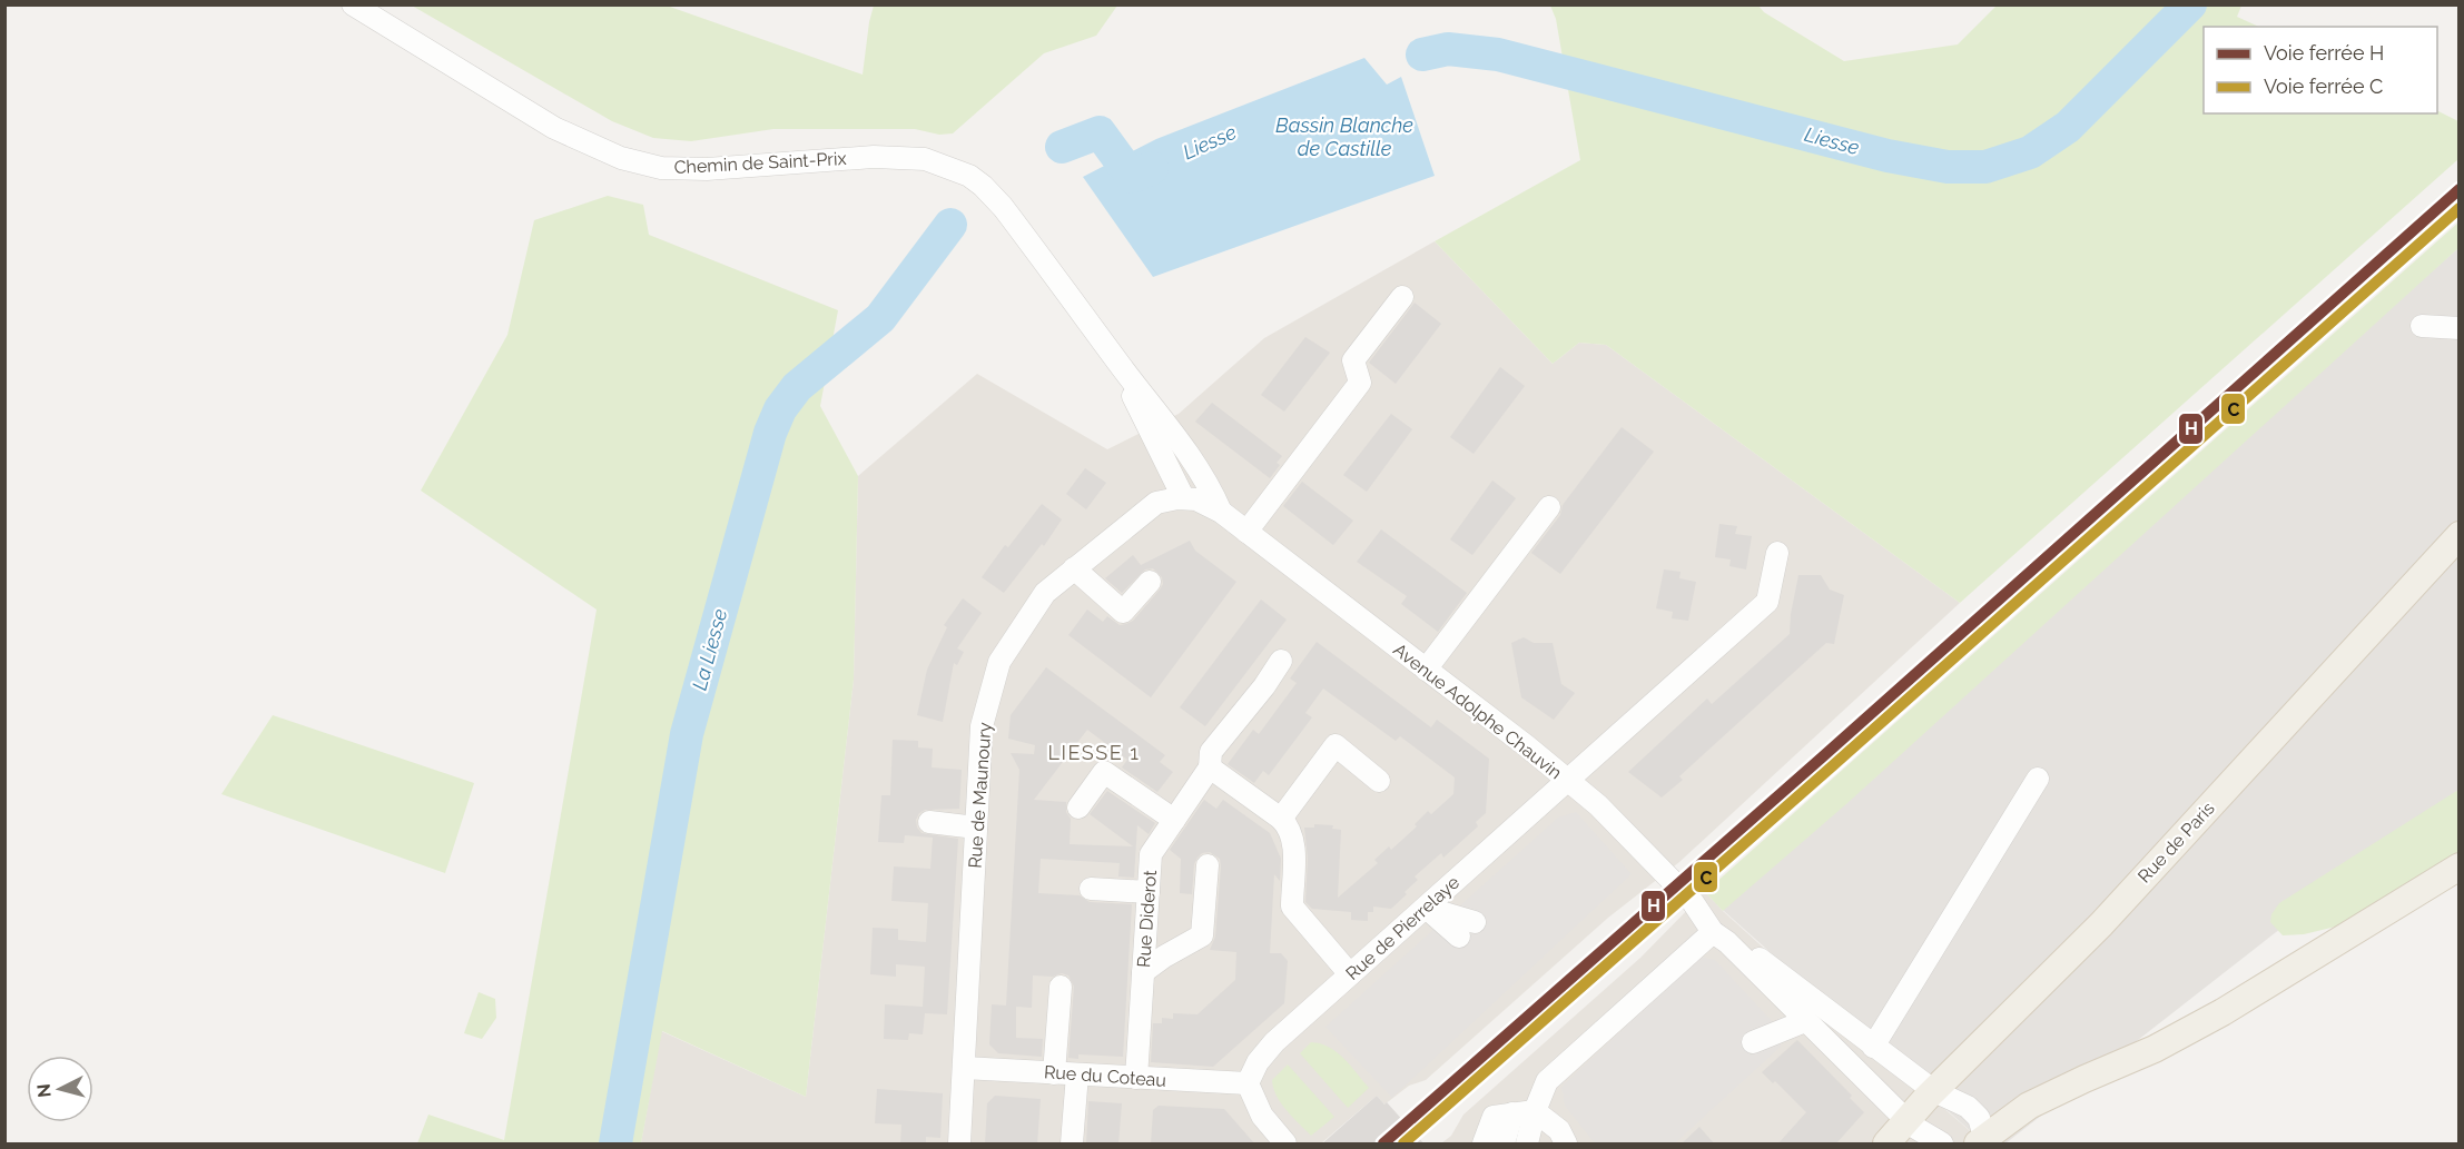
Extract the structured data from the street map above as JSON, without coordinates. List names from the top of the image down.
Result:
{
  "streets": {
    "main road": ["Rue de Paris"],
    "street": [
      "Chemin de Saint-Prix",
      "Avenue Adolphe Chauvin",
      "Rue de Maunoury",
      "Rue Diderot",
      "Rue de Pierrelaye",
      "Rue du Coteau"
    ]
  },
  "crossings": [
    ["Chemin de Saint-Prix", "Avenue Adolphe Chauvin"],
    ["Chemin de Saint-Prix", "Rue de Maunoury"],
    ["Avenue Adolphe Chauvin", "Rue de Paris"],
    ["Avenue Adolphe Chauvin", "Rue de Pierrelaye"],
    ["Rue de Maunoury", "Rue du Coteau"],
    ["Rue Diderot", "Rue du Coteau"],
    ["Rue de Pierrelaye", "Rue du Coteau"]
  ],
  "districts": ["LIESSE 1"],
  "water": ["Bassin Blanche de Castille", "Liesse", "La Liesse"],
  "lines": ["rail line H", "rail line C"],
  "legend": ["Voie ferrée H", "Voie ferrée C"],
  "north": "left"
}
